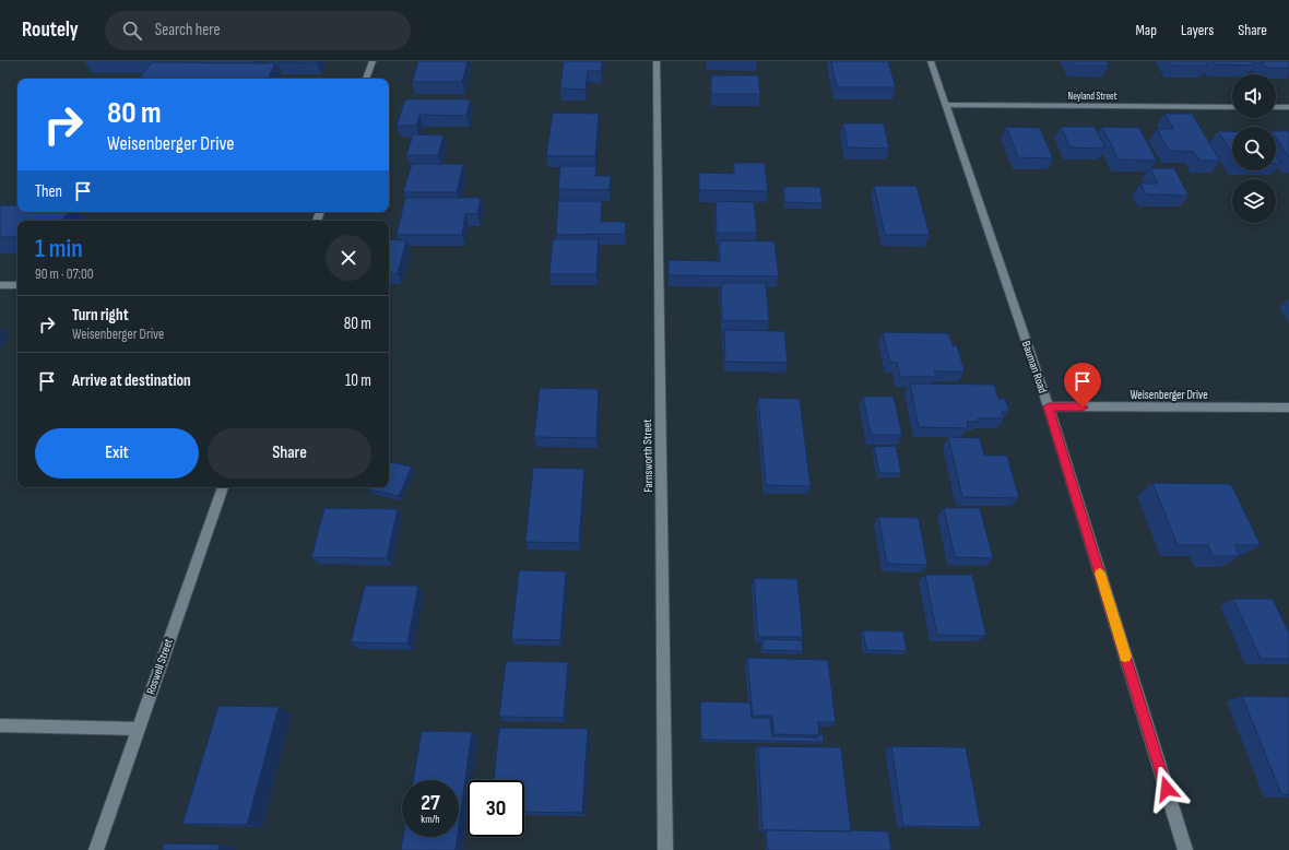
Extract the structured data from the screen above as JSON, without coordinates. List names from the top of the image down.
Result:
{
  "streets": {
    "street": [
      "Neyland Street",
      "Bauman Road",
      "Weisenberger Drive",
      "Farnsworth Street",
      "Roswell Street"
    ]
  },
  "crossings": [
    ["Neyland Street", "Bauman Road"],
    ["Bauman Road", "Weisenberger Drive"]
  ],
  "page": {
    "header": "Routely",
    "search": "Search here",
    "nav": ["Map", "Layers", "Share"],
    "turn": ["80 m", "Weisenberger Drive"],
    "then": "Then",
    "heading": ["1 min", "90 m · 07:00"],
    "list": [
      {
        "name": "Turn right",
        "note": "Weisenberger Drive",
        "value": "80 m"
      },
      {
        "name": "Arrive at destination",
        "value": "10 m"
      }
    ],
    "buttons": ["Exit", "Share"],
    "speed": "27 km/h",
    "limit": "30"
  }
}
